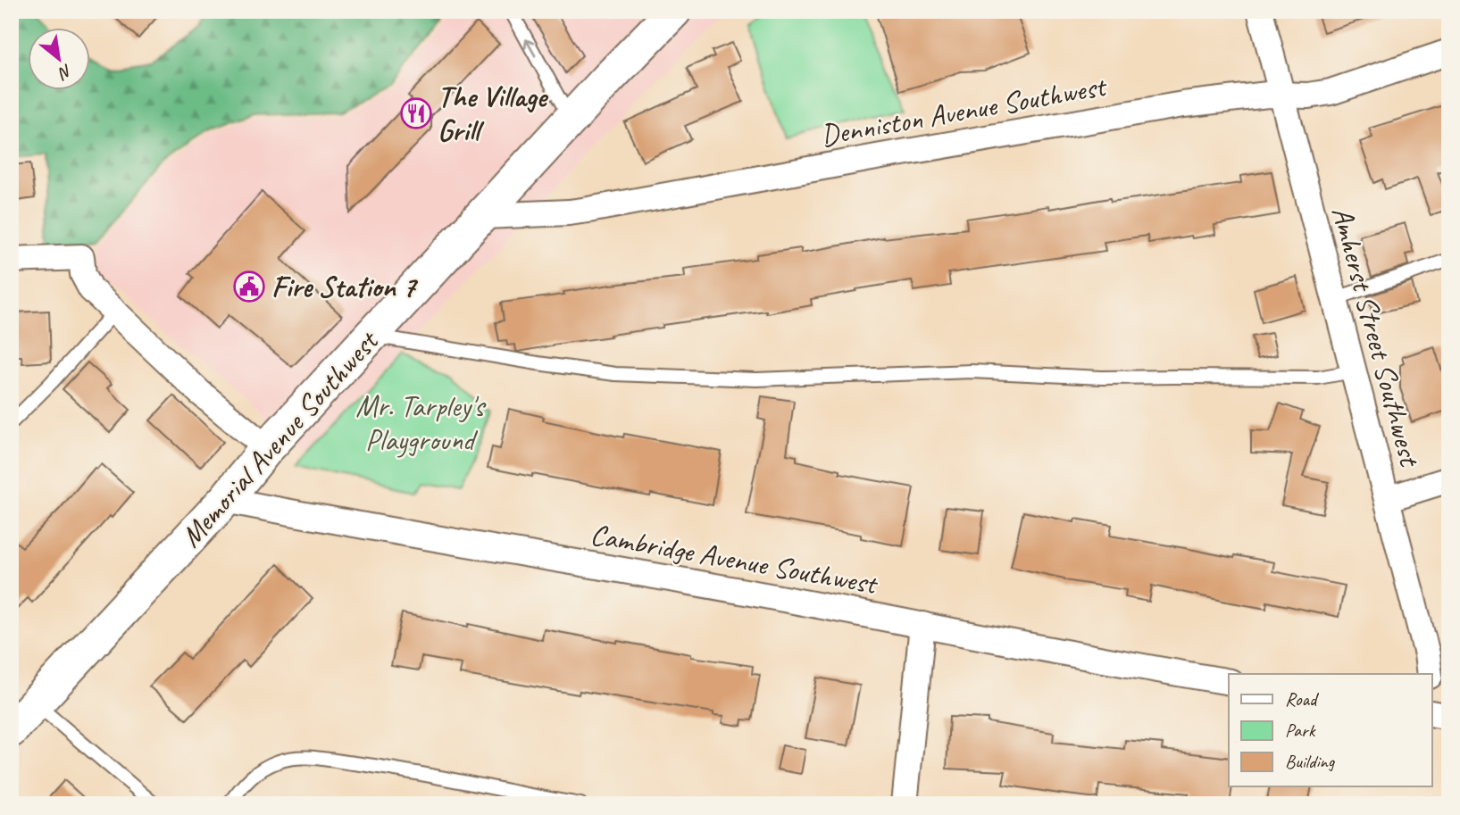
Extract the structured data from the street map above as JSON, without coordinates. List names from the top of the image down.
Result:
{
  "streets": {
    "main road": ["Memorial Avenue Southwest"],
    "street": ["Denniston Avenue Southwest", "Amherst Street Southwest", "Cambridge Avenue Southwest"]
  },
  "crossings": [
    ["Denniston Avenue Southwest", "Amherst Street Southwest"],
    ["Denniston Avenue Southwest", "Memorial Avenue Southwest"],
    ["Memorial Avenue Southwest", "Cambridge Avenue Southwest"]
  ],
  "parks": ["Mr. Tarpley's Playground"],
  "places": {
    "restaurant": ["The Village Grill"],
    "public building": ["Fire Station 7"]
  },
  "legend": ["Road", "Park", "Building"],
  "north": "bottom right"
}
